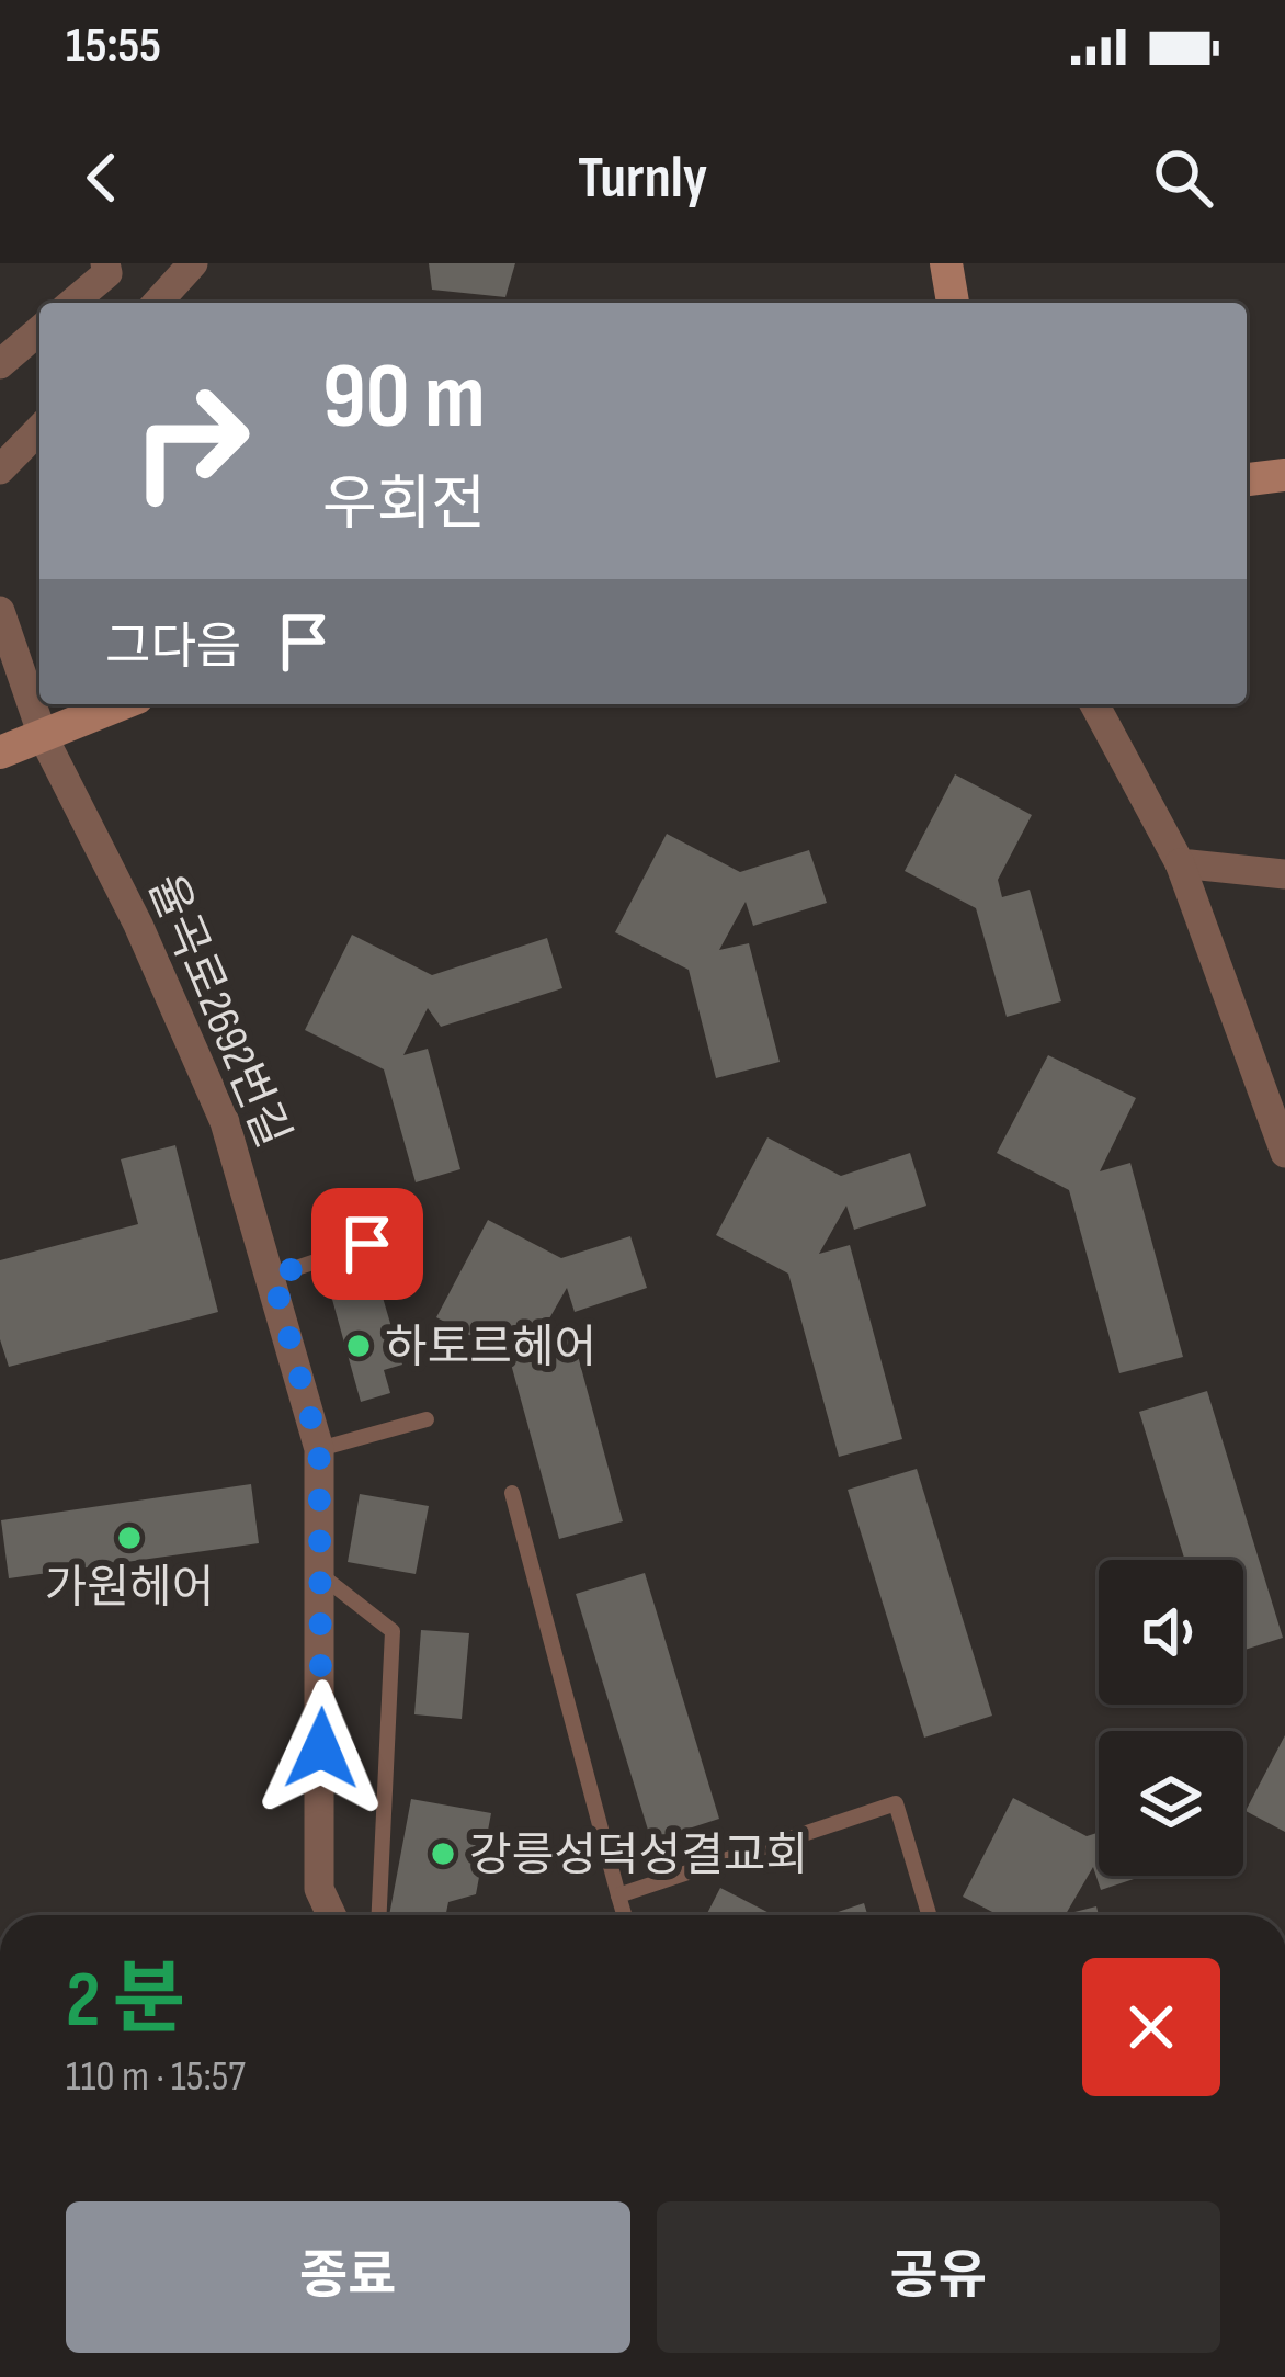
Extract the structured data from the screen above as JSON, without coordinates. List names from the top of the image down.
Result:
{
  "streets": {
    "street": ["율곡로2692번길"]
  },
  "places": ["하토르헤어", "가원헤어", "강릉성덕성결교회"],
  "page": {
    "status": "15:55",
    "header": "Turnly",
    "turn": ["90 m", "우회전"],
    "then": "그다음",
    "heading": ["2 분", "110 m · 15:57"],
    "buttons": ["종료", "공유"]
  }
}
